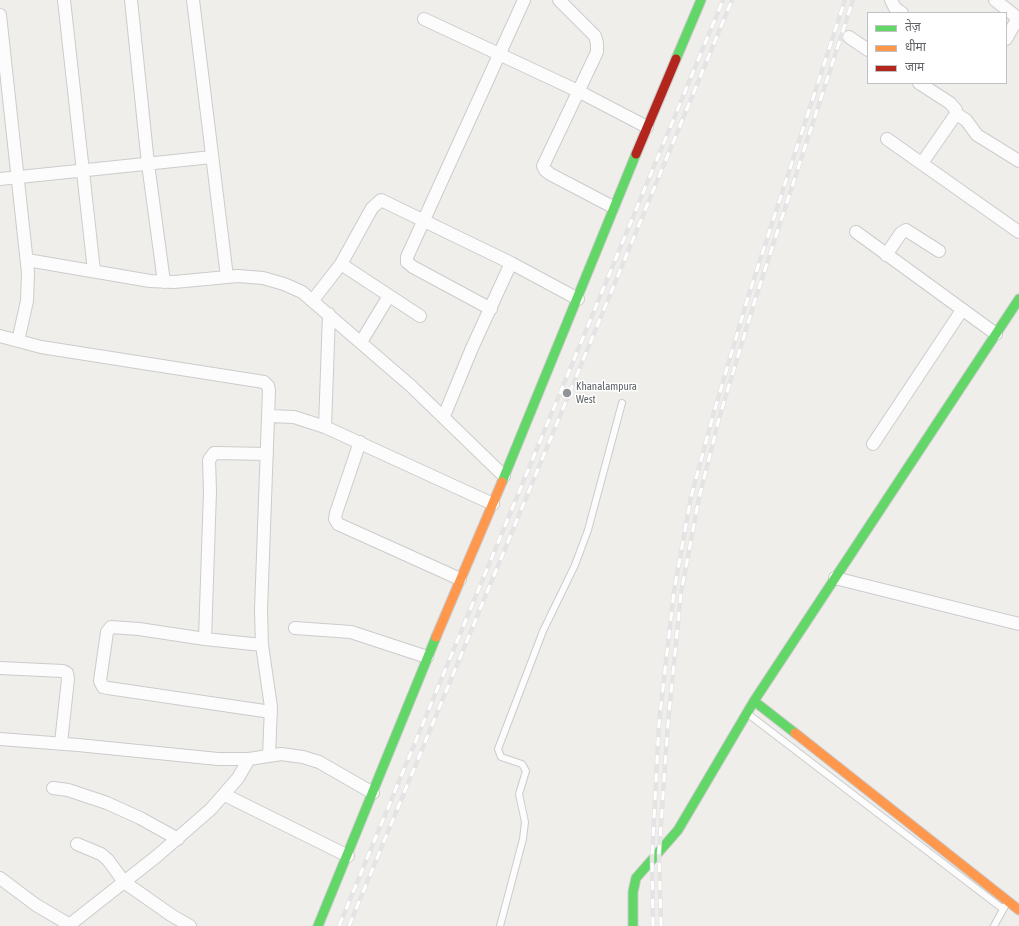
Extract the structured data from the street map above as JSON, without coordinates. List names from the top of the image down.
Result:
{
  "places": ["Khanalampura West"],
  "legend": ["तेज़", "धीमा", "जाम"]
}
